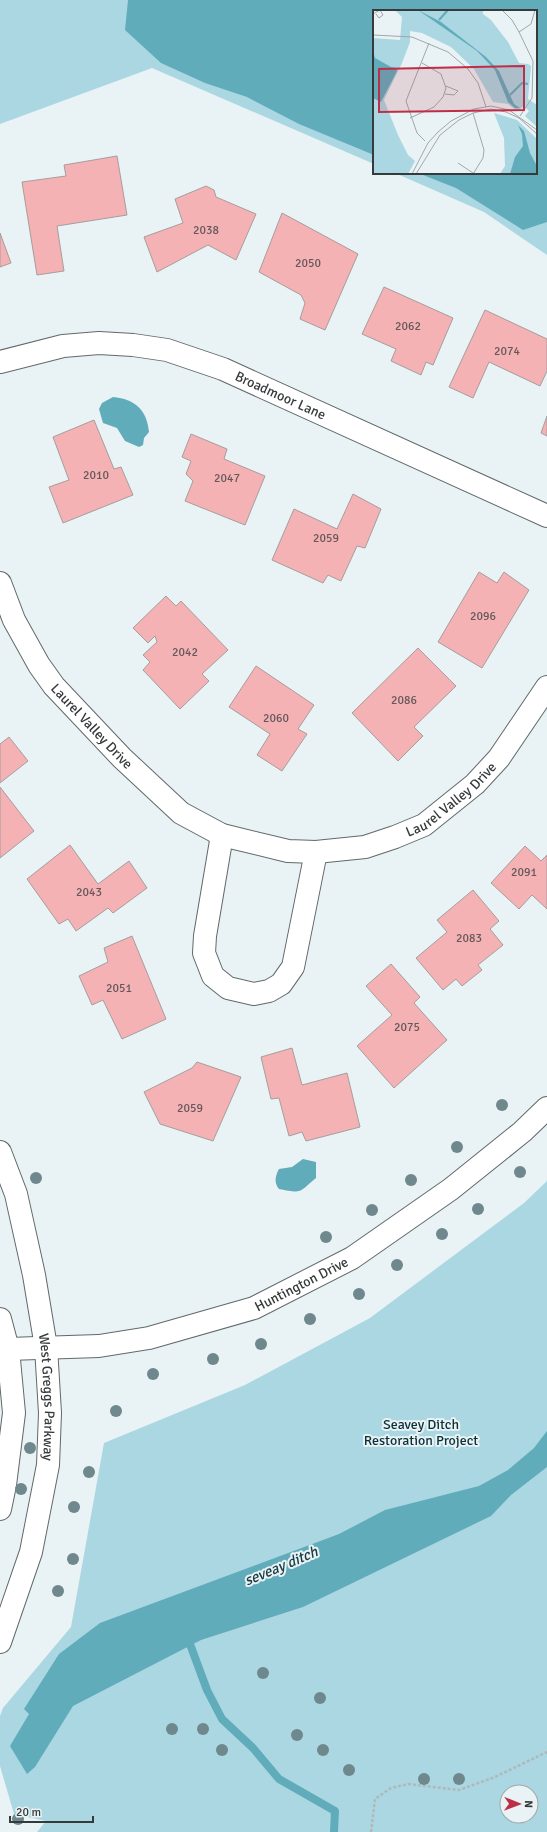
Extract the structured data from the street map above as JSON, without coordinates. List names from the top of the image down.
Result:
{
  "streets": {
    "street": [
      "Broadmoor Lane",
      "Laurel Valley Drive",
      "Huntington Drive",
      "West Greggs Parkway"
    ]
  },
  "crossings": [
    ["Huntington Drive", "West Greggs Parkway"]
  ],
  "water": ["seveay ditch"],
  "parks": ["Seavey Ditch Restoration Project"],
  "house_numbers": [
    "2038",
    "2050",
    "2062",
    "2074",
    "2010",
    "2047",
    "2059",
    "2096",
    "2042",
    "2086",
    "2060",
    "2091",
    "2043",
    "2083",
    "2051",
    "2075",
    "2059"
  ],
  "scale_bar": "20 m",
  "north": "right"
}
